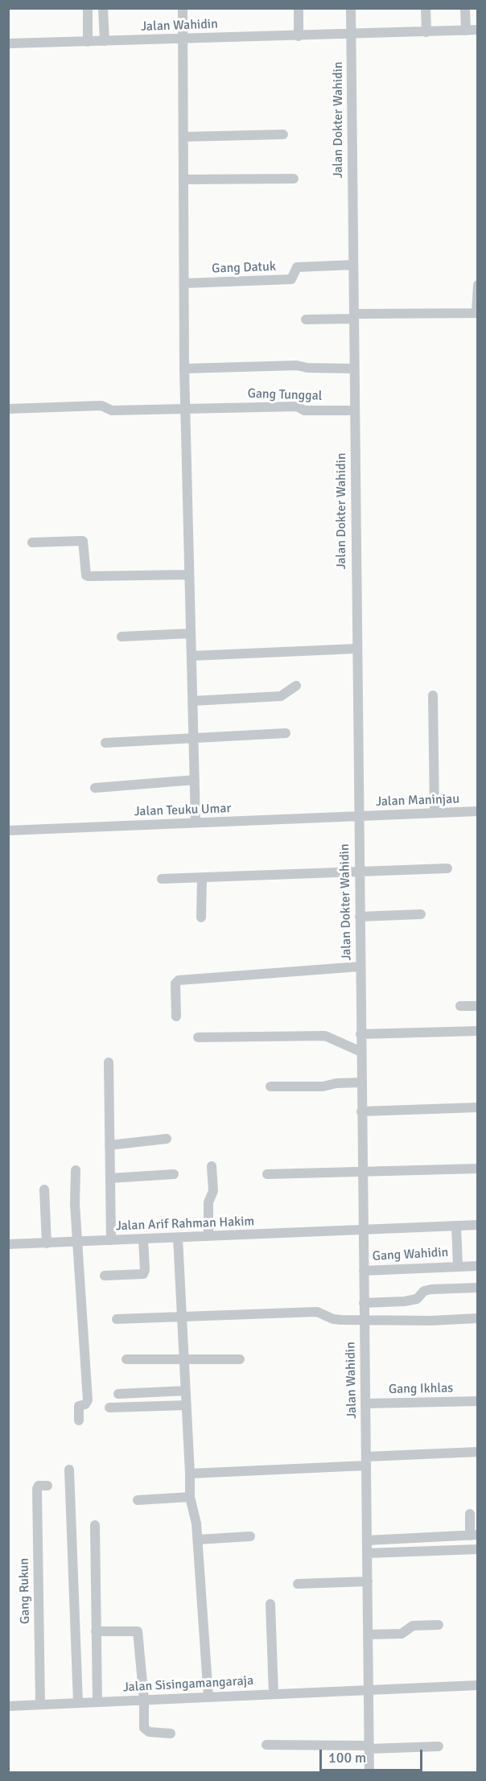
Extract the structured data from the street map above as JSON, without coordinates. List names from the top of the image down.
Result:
{
  "streets": {
    "street": [
      "Jalan Wahidin",
      "Jalan Dokter Wahidin",
      "Gang Datuk",
      "Gang Tunggal",
      "Jalan Maninjau",
      "Jalan Teuku Umar",
      "Jalan Arif Rahman Hakim",
      "Gang Wahidin",
      "Gang Ikhlas",
      "Gang Rukun",
      "Jalan Sisingamangaraja"
    ]
  },
  "crossings": [
    ["Jalan Wahidin", "Jalan Dokter Wahidin"],
    ["Jalan Wahidin", "Jalan Arif Rahman Hakim"],
    ["Jalan Wahidin", "Gang Wahidin"],
    ["Jalan Wahidin", "Gang Ikhlas"],
    ["Jalan Wahidin", "Jalan Sisingamangaraja"],
    ["Jalan Dokter Wahidin", "Gang Datuk"],
    ["Jalan Dokter Wahidin", "Gang Tunggal"],
    ["Jalan Dokter Wahidin", "Jalan Maninjau"],
    ["Jalan Dokter Wahidin", "Jalan Teuku Umar"],
    ["Jalan Maninjau", "Jalan Teuku Umar"],
    ["Jalan Arif Rahman Hakim", "Gang Wahidin"],
    ["Gang Rukun", "Jalan Sisingamangaraja"]
  ],
  "scale_bar": "100 m"
}
